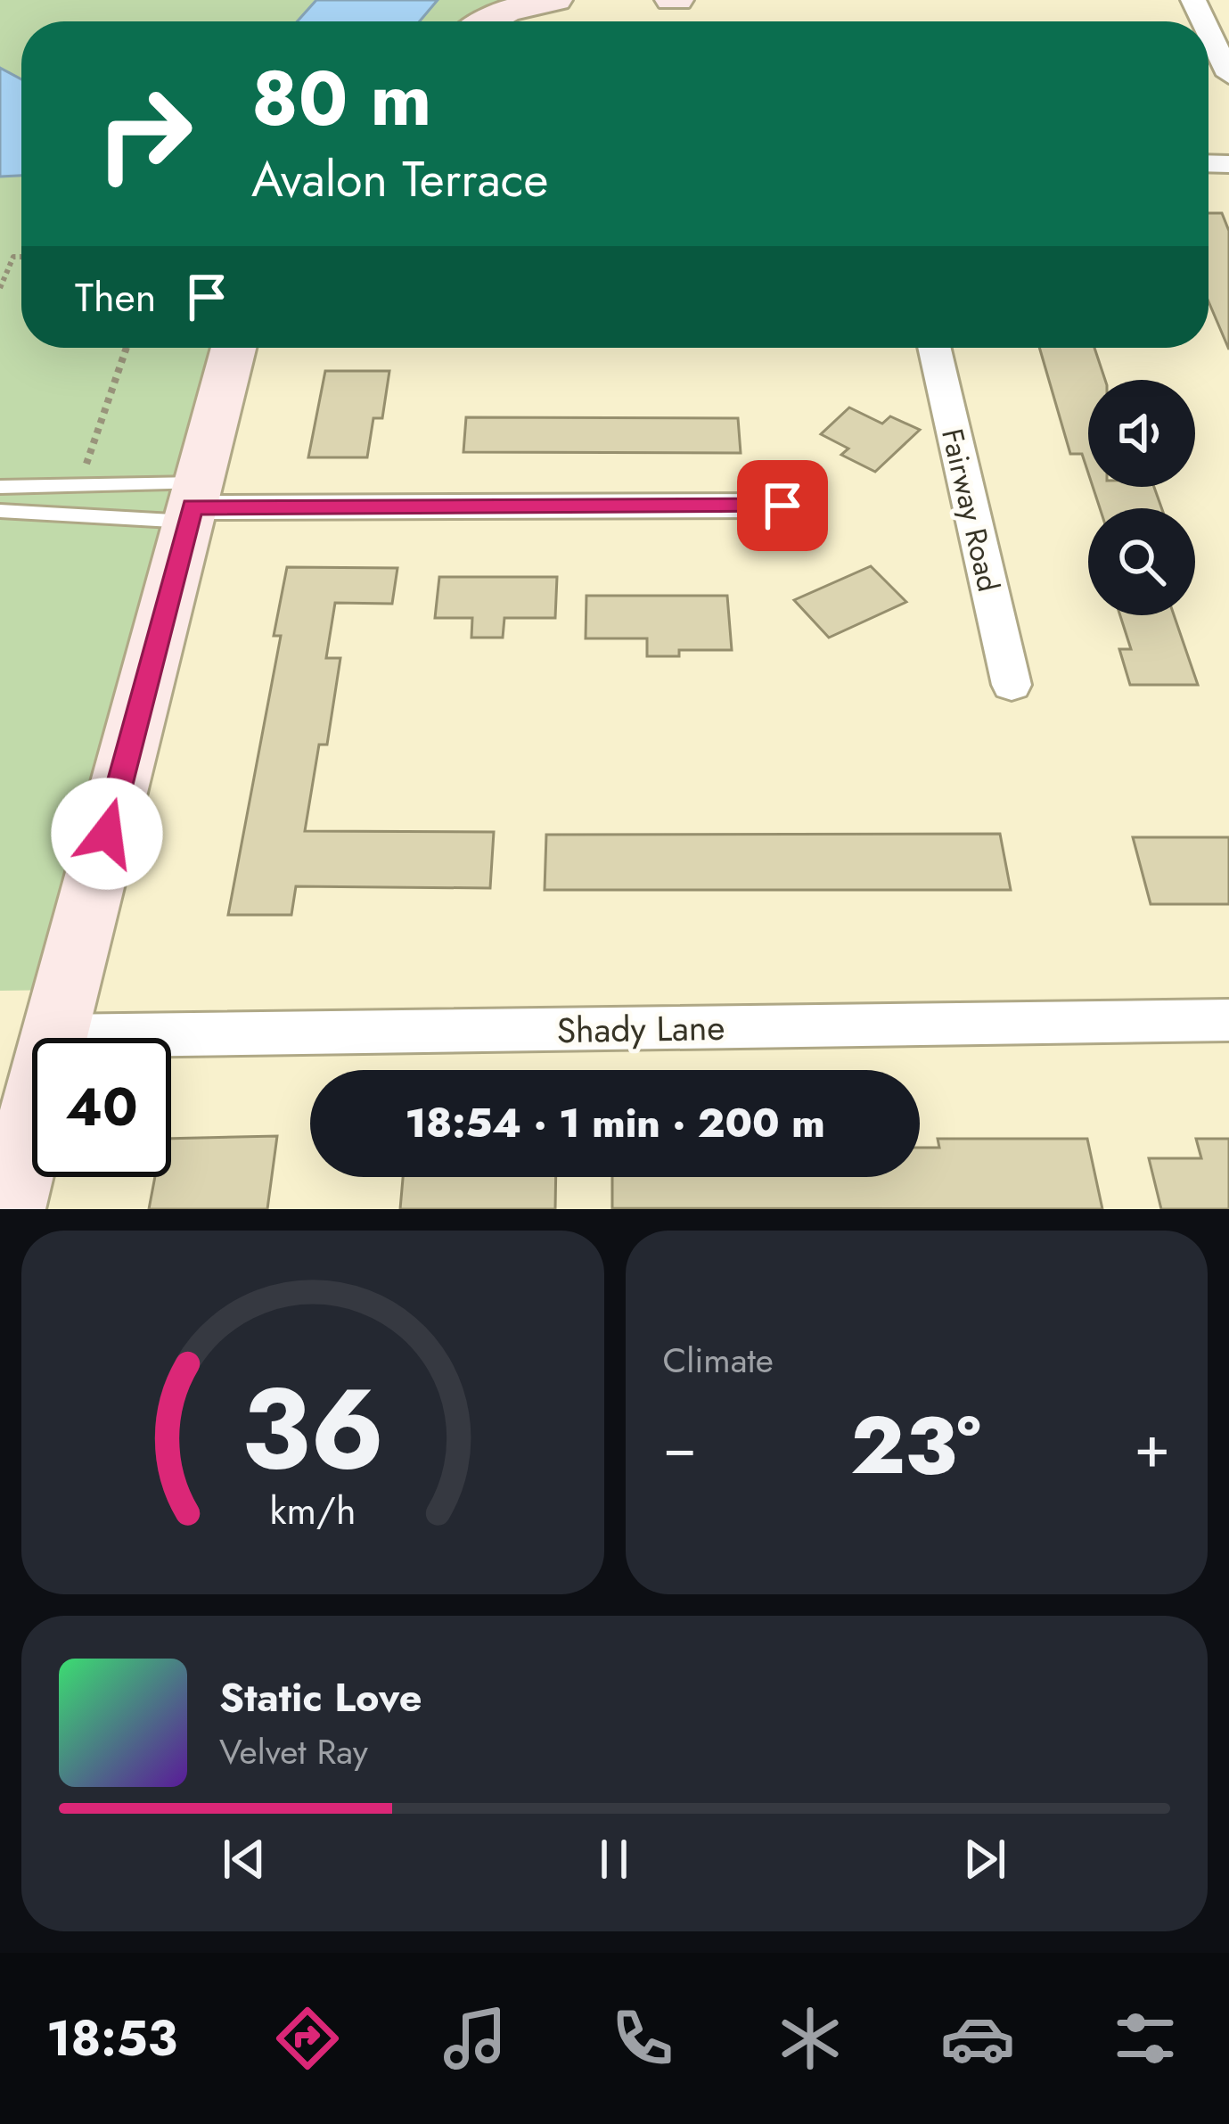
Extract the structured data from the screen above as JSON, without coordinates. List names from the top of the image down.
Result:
{
  "streets": {
    "street": ["Fairway Road", "Shady Lane"]
  },
  "page": {
    "turn": ["80 m", "Avalon Terrace"],
    "then": "Then",
    "limit": "40",
    "trip": "18:54 · 1 min · 200 m",
    "tile": "Climate",
    "heat": ["−", "23°", "+"],
    "song": ["Static Love", "Velvet Ray"],
    "tabs": "18:53",
    "gauge": ["36", "km/h"]
  }
}
